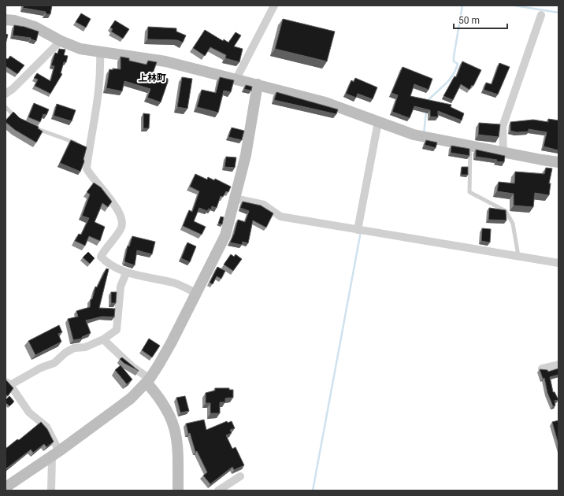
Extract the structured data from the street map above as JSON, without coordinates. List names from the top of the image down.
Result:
{
  "districts": ["上林町"],
  "scale_bar": "50 m"
}
